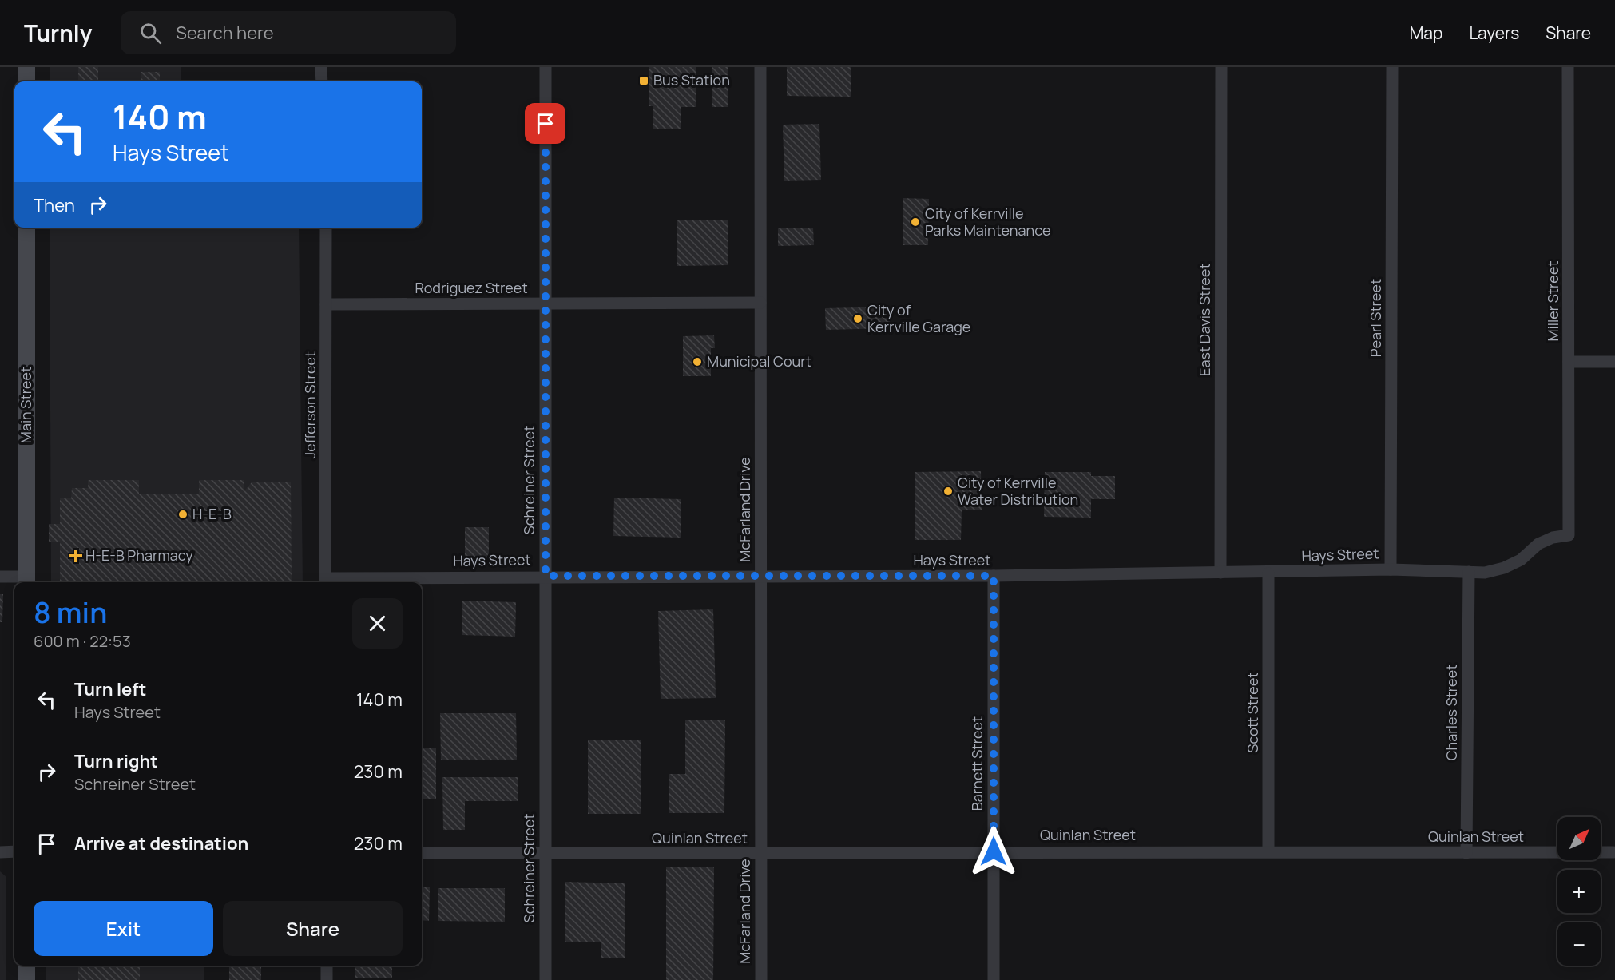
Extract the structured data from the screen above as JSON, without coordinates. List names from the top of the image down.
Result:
{
  "streets": {
    "main road": ["Main Street"],
    "street": [
      "Rodriguez Street",
      "Miller Street",
      "Pearl Street",
      "East Davis Street",
      "Jefferson Street",
      "Schreiner Street",
      "McFarland Drive",
      "Hays Street",
      "Scott Street",
      "Charles Street",
      "Barnett Street",
      "Quinlan Street"
    ]
  },
  "crossings": [
    ["Rodriguez Street", "Jefferson Street"],
    ["Rodriguez Street", "Schreiner Street"],
    ["Rodriguez Street", "McFarland Drive"],
    ["Miller Street", "Hays Street"],
    ["Pearl Street", "Hays Street"],
    ["East Davis Street", "Hays Street"],
    ["Jefferson Street", "Hays Street"],
    ["Schreiner Street", "Hays Street"],
    ["Schreiner Street", "Quinlan Street"],
    ["McFarland Drive", "Hays Street"],
    ["McFarland Drive", "Quinlan Street"],
    ["Hays Street", "Scott Street"],
    ["Hays Street", "Charles Street"],
    ["Hays Street", "Barnett Street"],
    ["Scott Street", "Quinlan Street"],
    ["Charles Street", "Quinlan Street"],
    ["Barnett Street", "Quinlan Street"]
  ],
  "places": {
    "transit": ["Bus Station"],
    "other": [
      "City of Kerrville Parks Maintenance",
      "City of Kerrville Garage",
      "Municipal Court",
      "City of Kerrville Water Distribution",
      "H-E-B"
    ],
    "health": ["H-E-B Pharmacy"]
  },
  "north": "top right",
  "page": {
    "header": "Turnly",
    "search": "Search here",
    "nav": ["Map", "Layers", "Share"],
    "turn": ["140 m", "Hays Street"],
    "then": "Then",
    "heading": ["8 min", "600 m · 22:53"],
    "list": [
      {
        "name": "Turn left",
        "note": "Hays Street",
        "value": "140 m"
      },
      {
        "name": "Turn right",
        "note": "Schreiner Street",
        "value": "230 m"
      },
      {
        "name": "Arrive at destination",
        "value": "230 m"
      }
    ],
    "map_buttons": ["+", "−"],
    "buttons": ["Exit", "Share"]
  }
}
